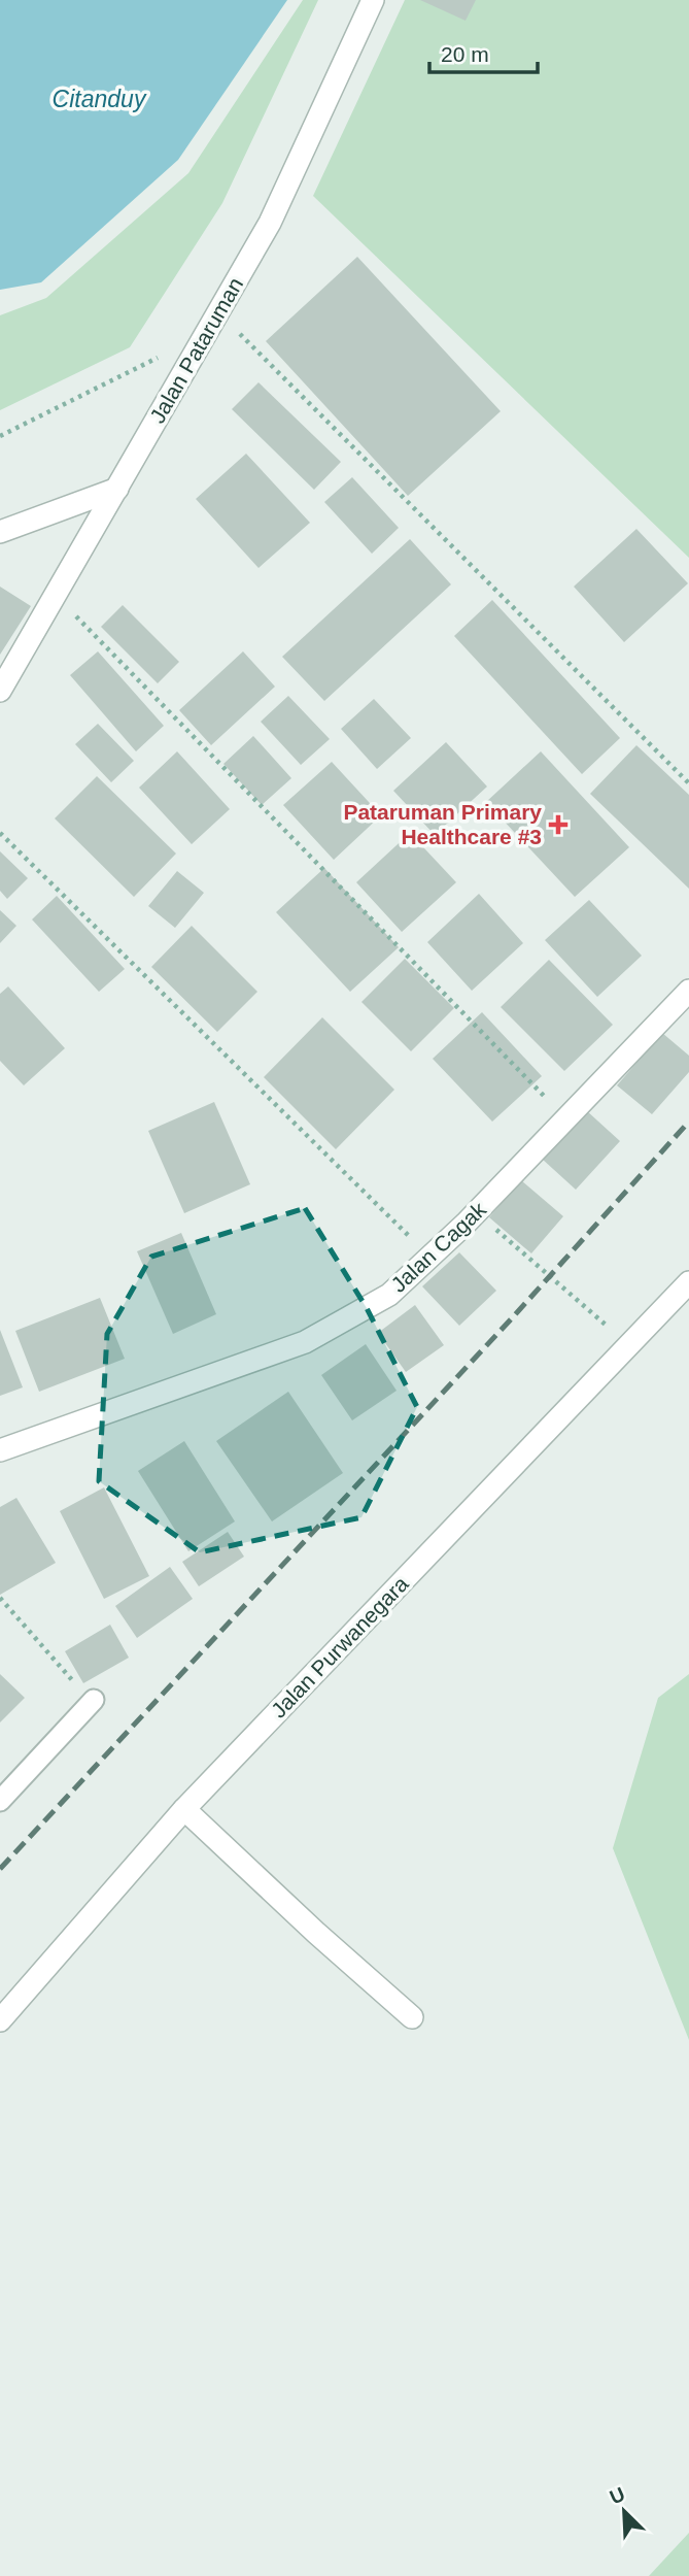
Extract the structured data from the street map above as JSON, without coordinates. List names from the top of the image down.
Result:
{
  "streets": {
    "street": ["Jalan Pataruman", "Jalan Cagak", "Jalan Purwanegara"]
  },
  "water": ["Citanduy"],
  "places": {
    "health": ["Pataruman Primary Healthcare #3"]
  },
  "scale_bar": "20 m",
  "north": "top left"
}
